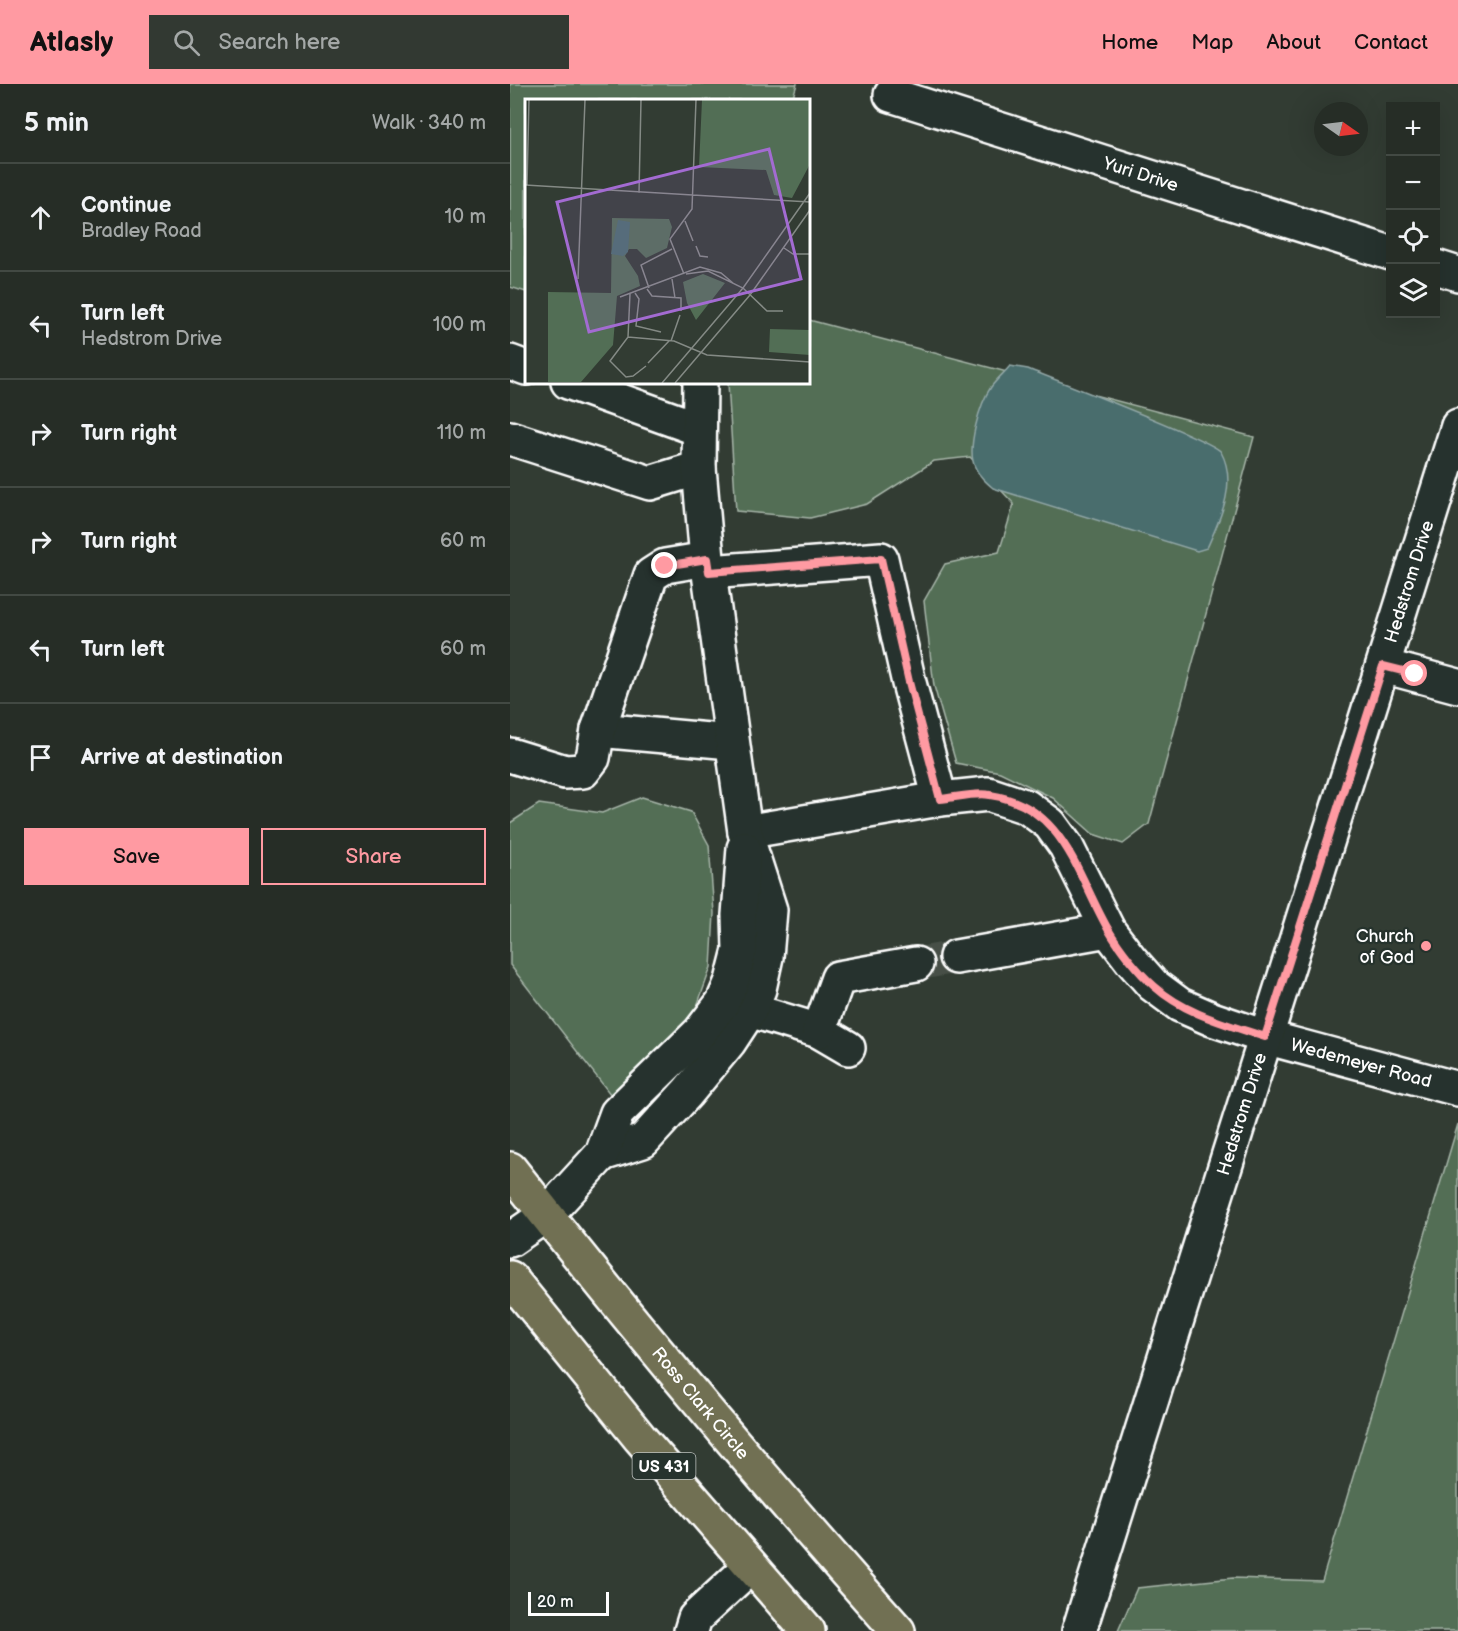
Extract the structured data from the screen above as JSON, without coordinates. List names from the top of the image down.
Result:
{
  "streets": {
    "highway": ["Ross Clark Circle", "US 431"],
    "street": ["Yuri Drive", "Hedstrom Drive", "Wedemeyer Road"]
  },
  "crossings": [
    ["Hedstrom Drive", "Wedemeyer Road"]
  ],
  "places": ["Church of God"],
  "scale_bar": "20 m",
  "north": "right",
  "page": {
    "header": "Atlasly",
    "search": "Search here",
    "nav": [
      "Home",
      "Map",
      "About",
      "Contact"
    ],
    "heading": ["5 min", "Walk · 340 m"],
    "map_buttons": ["+", "−"],
    "list": [
      ["Continue", "Bradley Road", "10 m"],
      ["Turn left", "Hedstrom Drive", "100 m"],
      ["Turn right", "110 m"],
      ["Turn right", "60 m"],
      ["Turn left", "60 m"],
      "Arrive at destination"
    ],
    "buttons": ["Save", "Share"],
    "scale": "20 m"
  }
}
